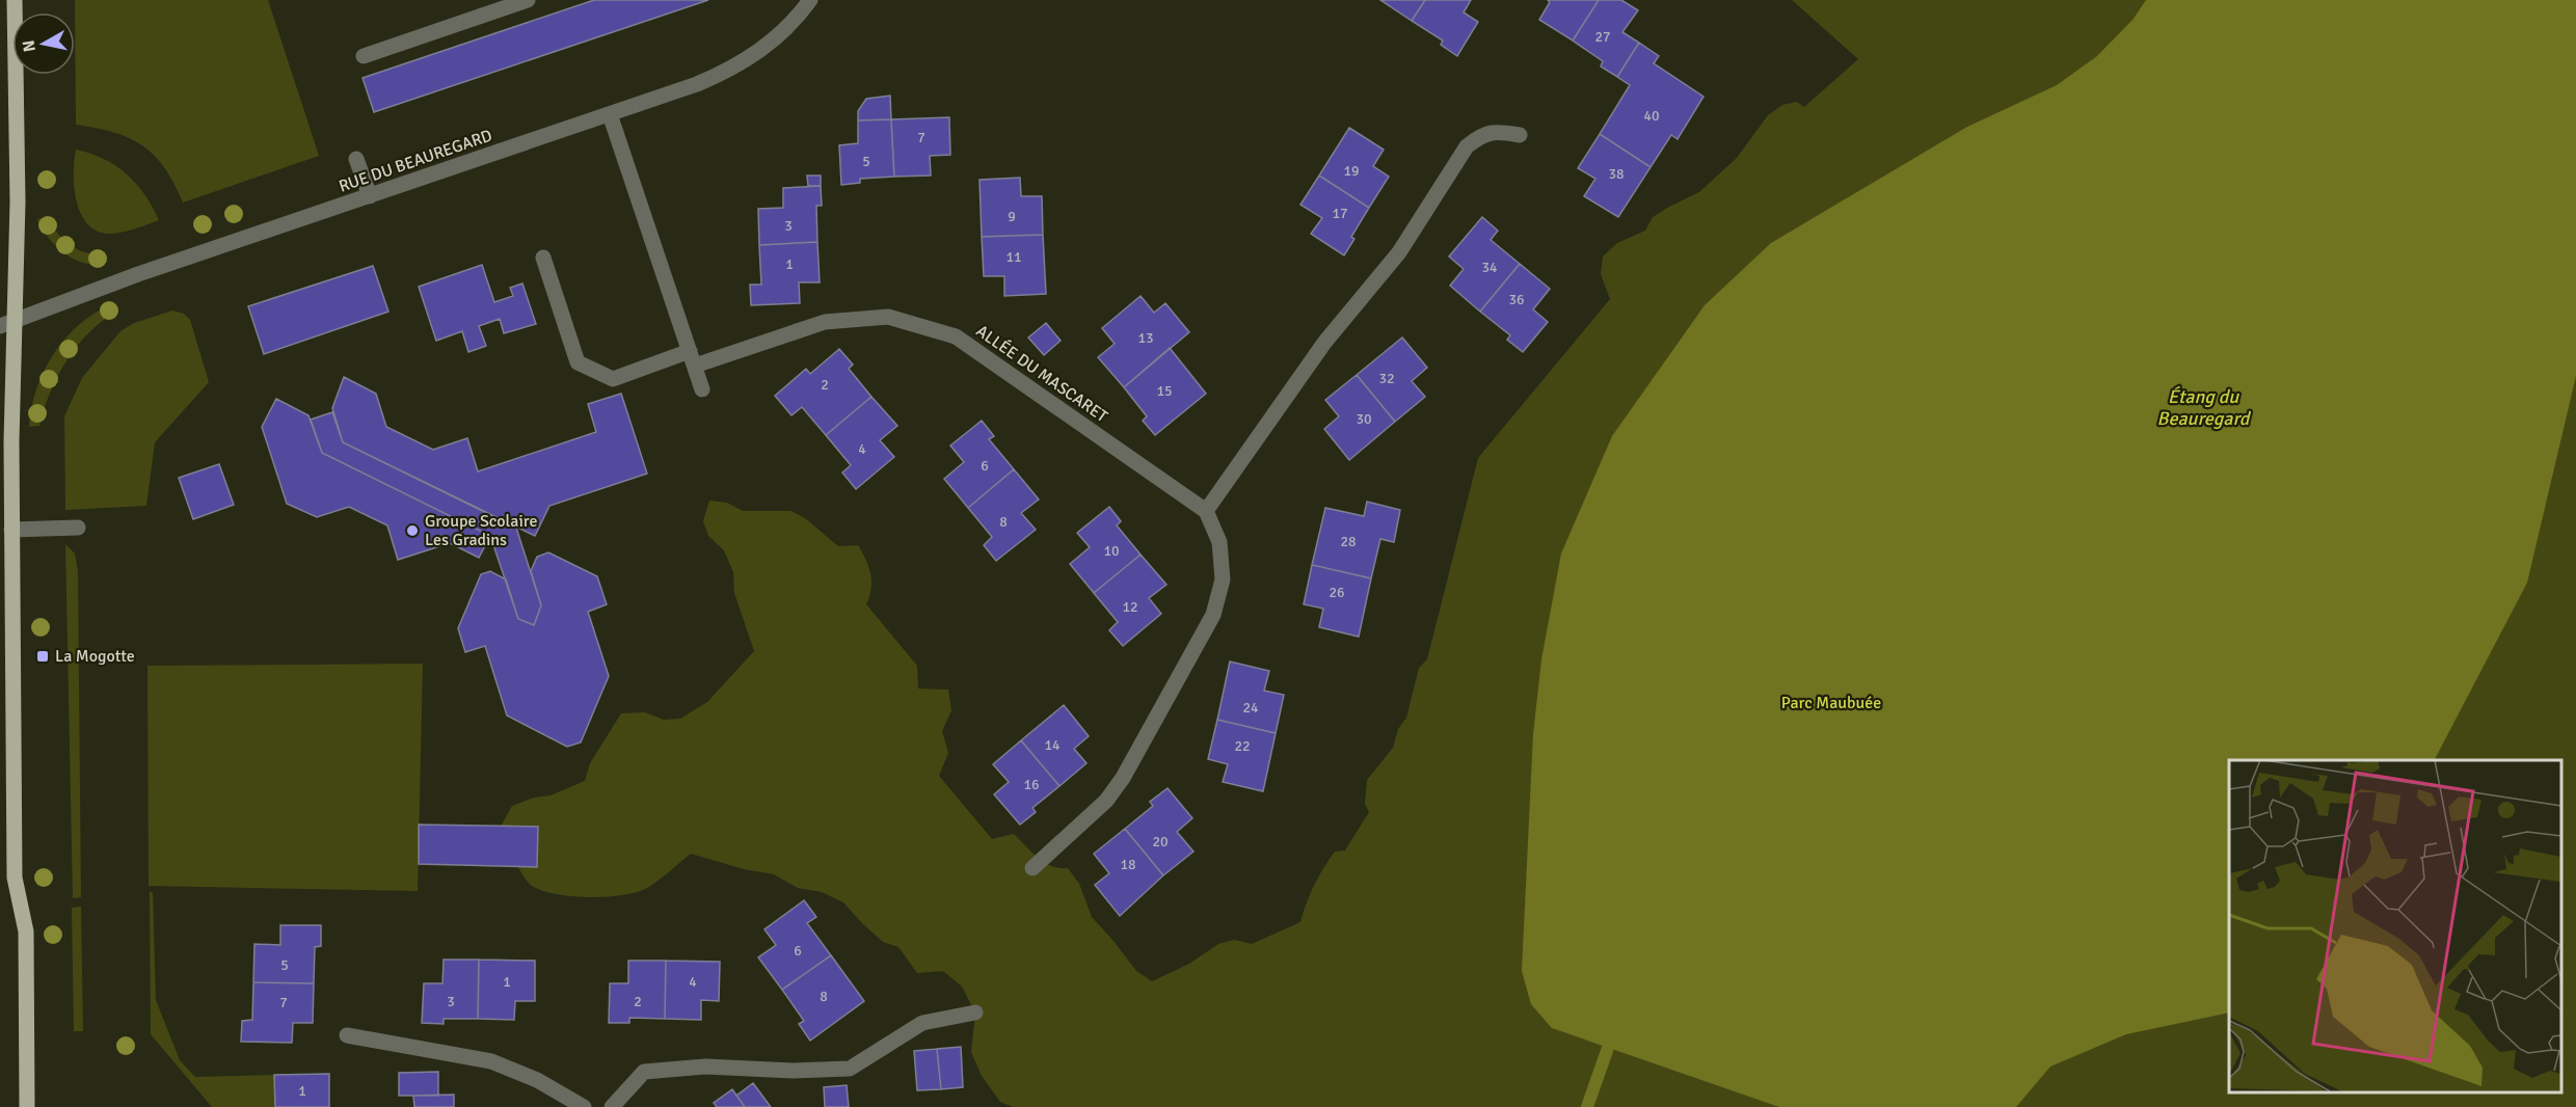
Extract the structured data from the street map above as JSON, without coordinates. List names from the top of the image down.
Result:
{
  "streets": {
    "street": ["RUE DU BEAUREGARD", "ALLÉE DU MASCARET"]
  },
  "water": ["Étang du Beauregard"],
  "parks": ["Parc Maubuée"],
  "places": {
    "other": ["Groupe Scolaire Les Gradins"],
    "transit": ["La Mogotte"]
  },
  "house_numbers": [
    "27",
    "40",
    "7",
    "5",
    "19",
    "38",
    "17",
    "9",
    "3",
    "11",
    "1",
    "34",
    "36",
    "13",
    "32",
    "2",
    "15",
    "30",
    "4",
    "6",
    "8",
    "28",
    "10",
    "26",
    "12",
    "24",
    "14",
    "22",
    "16",
    "20",
    "18",
    "6",
    "5",
    "1",
    "4",
    "8",
    "3",
    "2",
    "7",
    "1"
  ],
  "north": "left"
}
